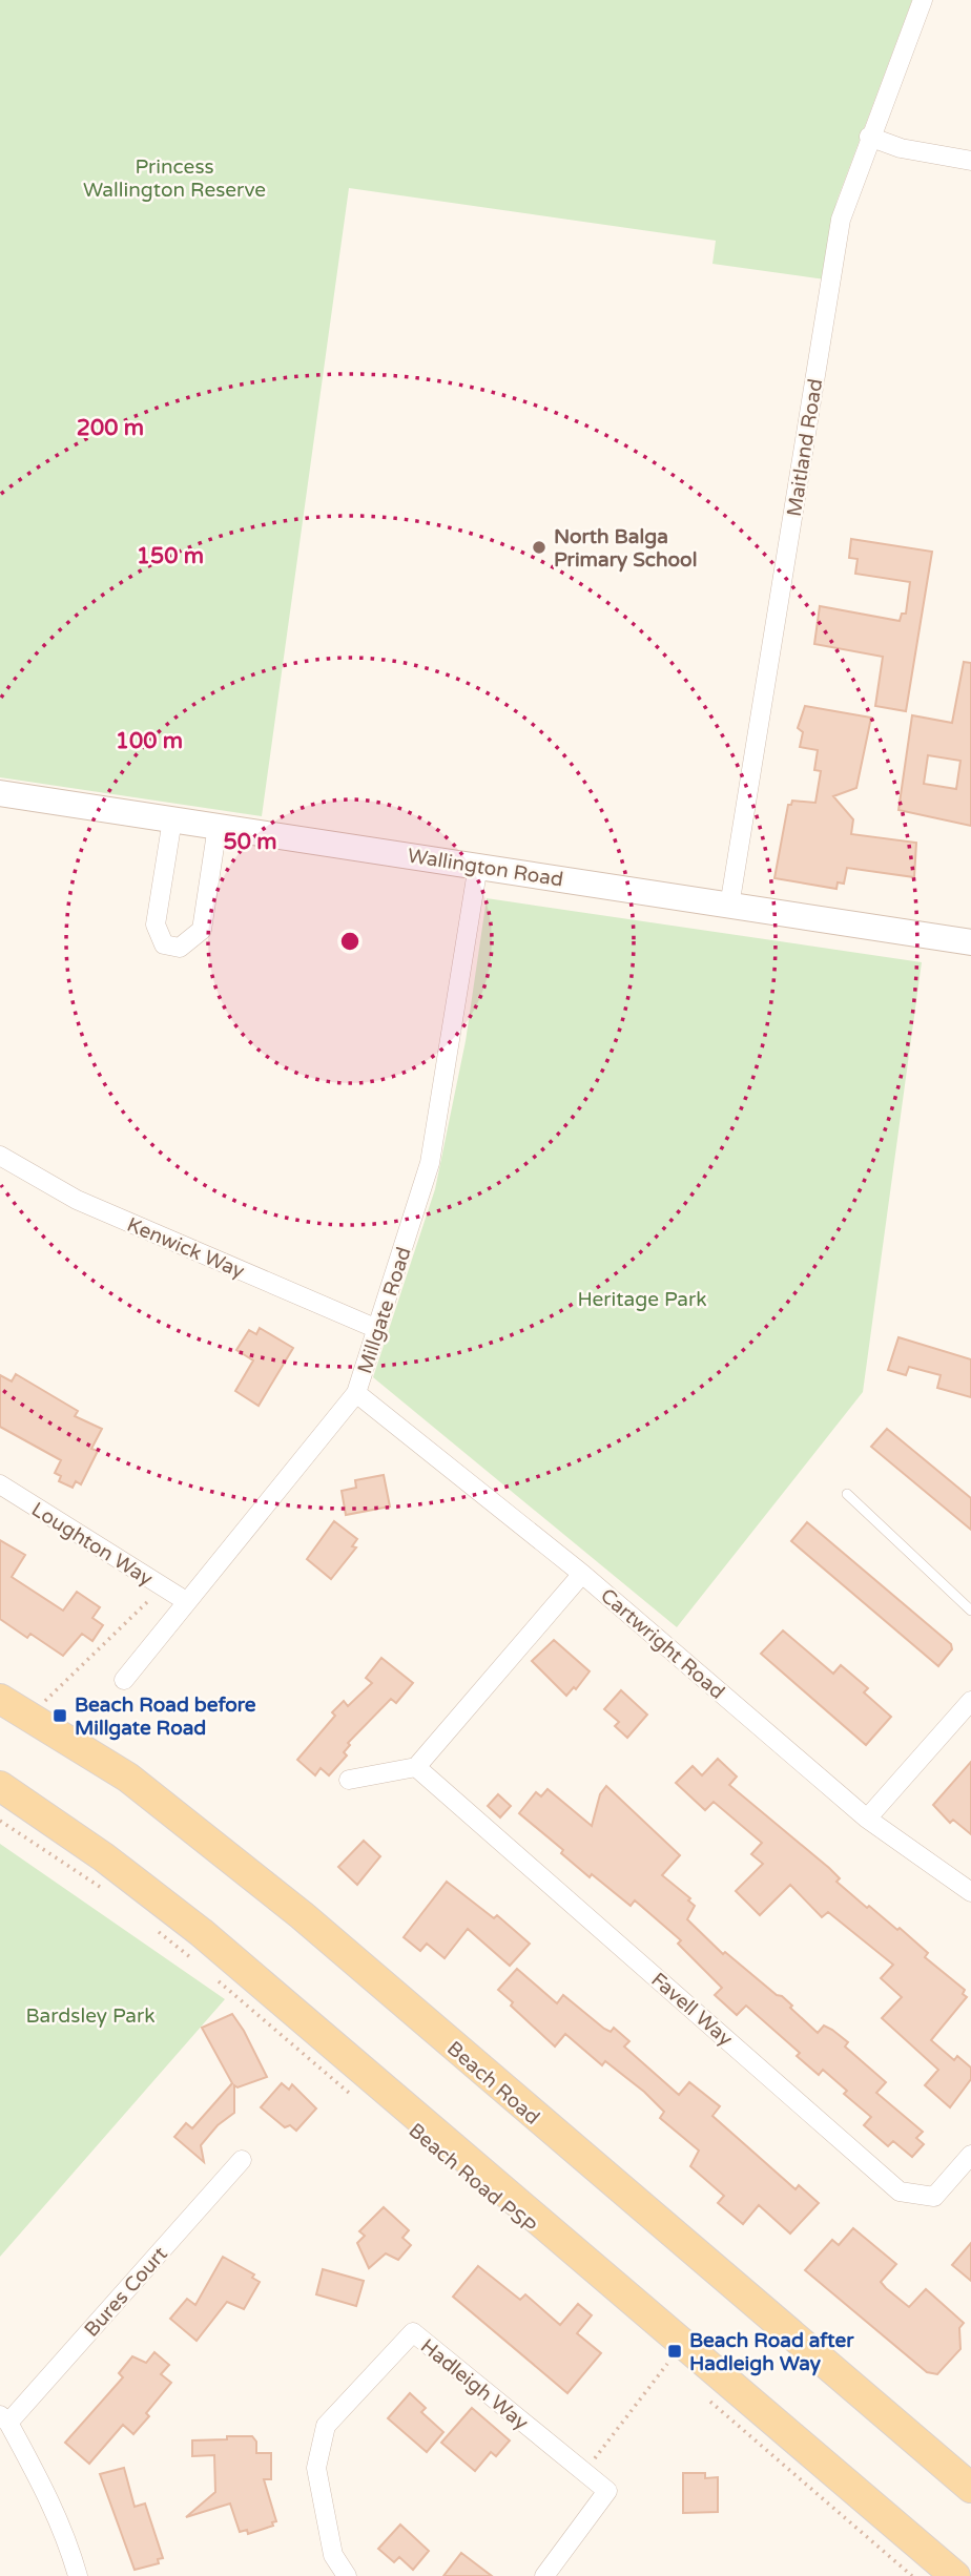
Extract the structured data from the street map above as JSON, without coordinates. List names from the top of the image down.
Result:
{
  "streets": {
    "main road": ["Beach Road"],
    "street": [
      "Maitland Road",
      "Wallington Road",
      "Kenwick Way",
      "Millgate Road",
      "Loughton Way",
      "Cartwright Road",
      "Favell Way",
      "Bures Court",
      "Hadleigh Way"
    ]
  },
  "crossings": [
    ["Maitland Road", "Wallington Road"],
    ["Wallington Road", "Millgate Road"],
    ["Kenwick Way", "Millgate Road"],
    ["Millgate Road", "Loughton Way"],
    ["Millgate Road", "Cartwright Road"]
  ],
  "parks": ["Princess Wallington Reserve", "Heritage Park", "Bardsley Park"],
  "places": {
    "other": ["North Balga Primary School"],
    "transit": ["Beach Road before Millgate Road", "Beach Road after Hadleigh Way"]
  },
  "rings": [
    "200 m",
    "150 m",
    "100 m",
    "50 m"
  ]
}
